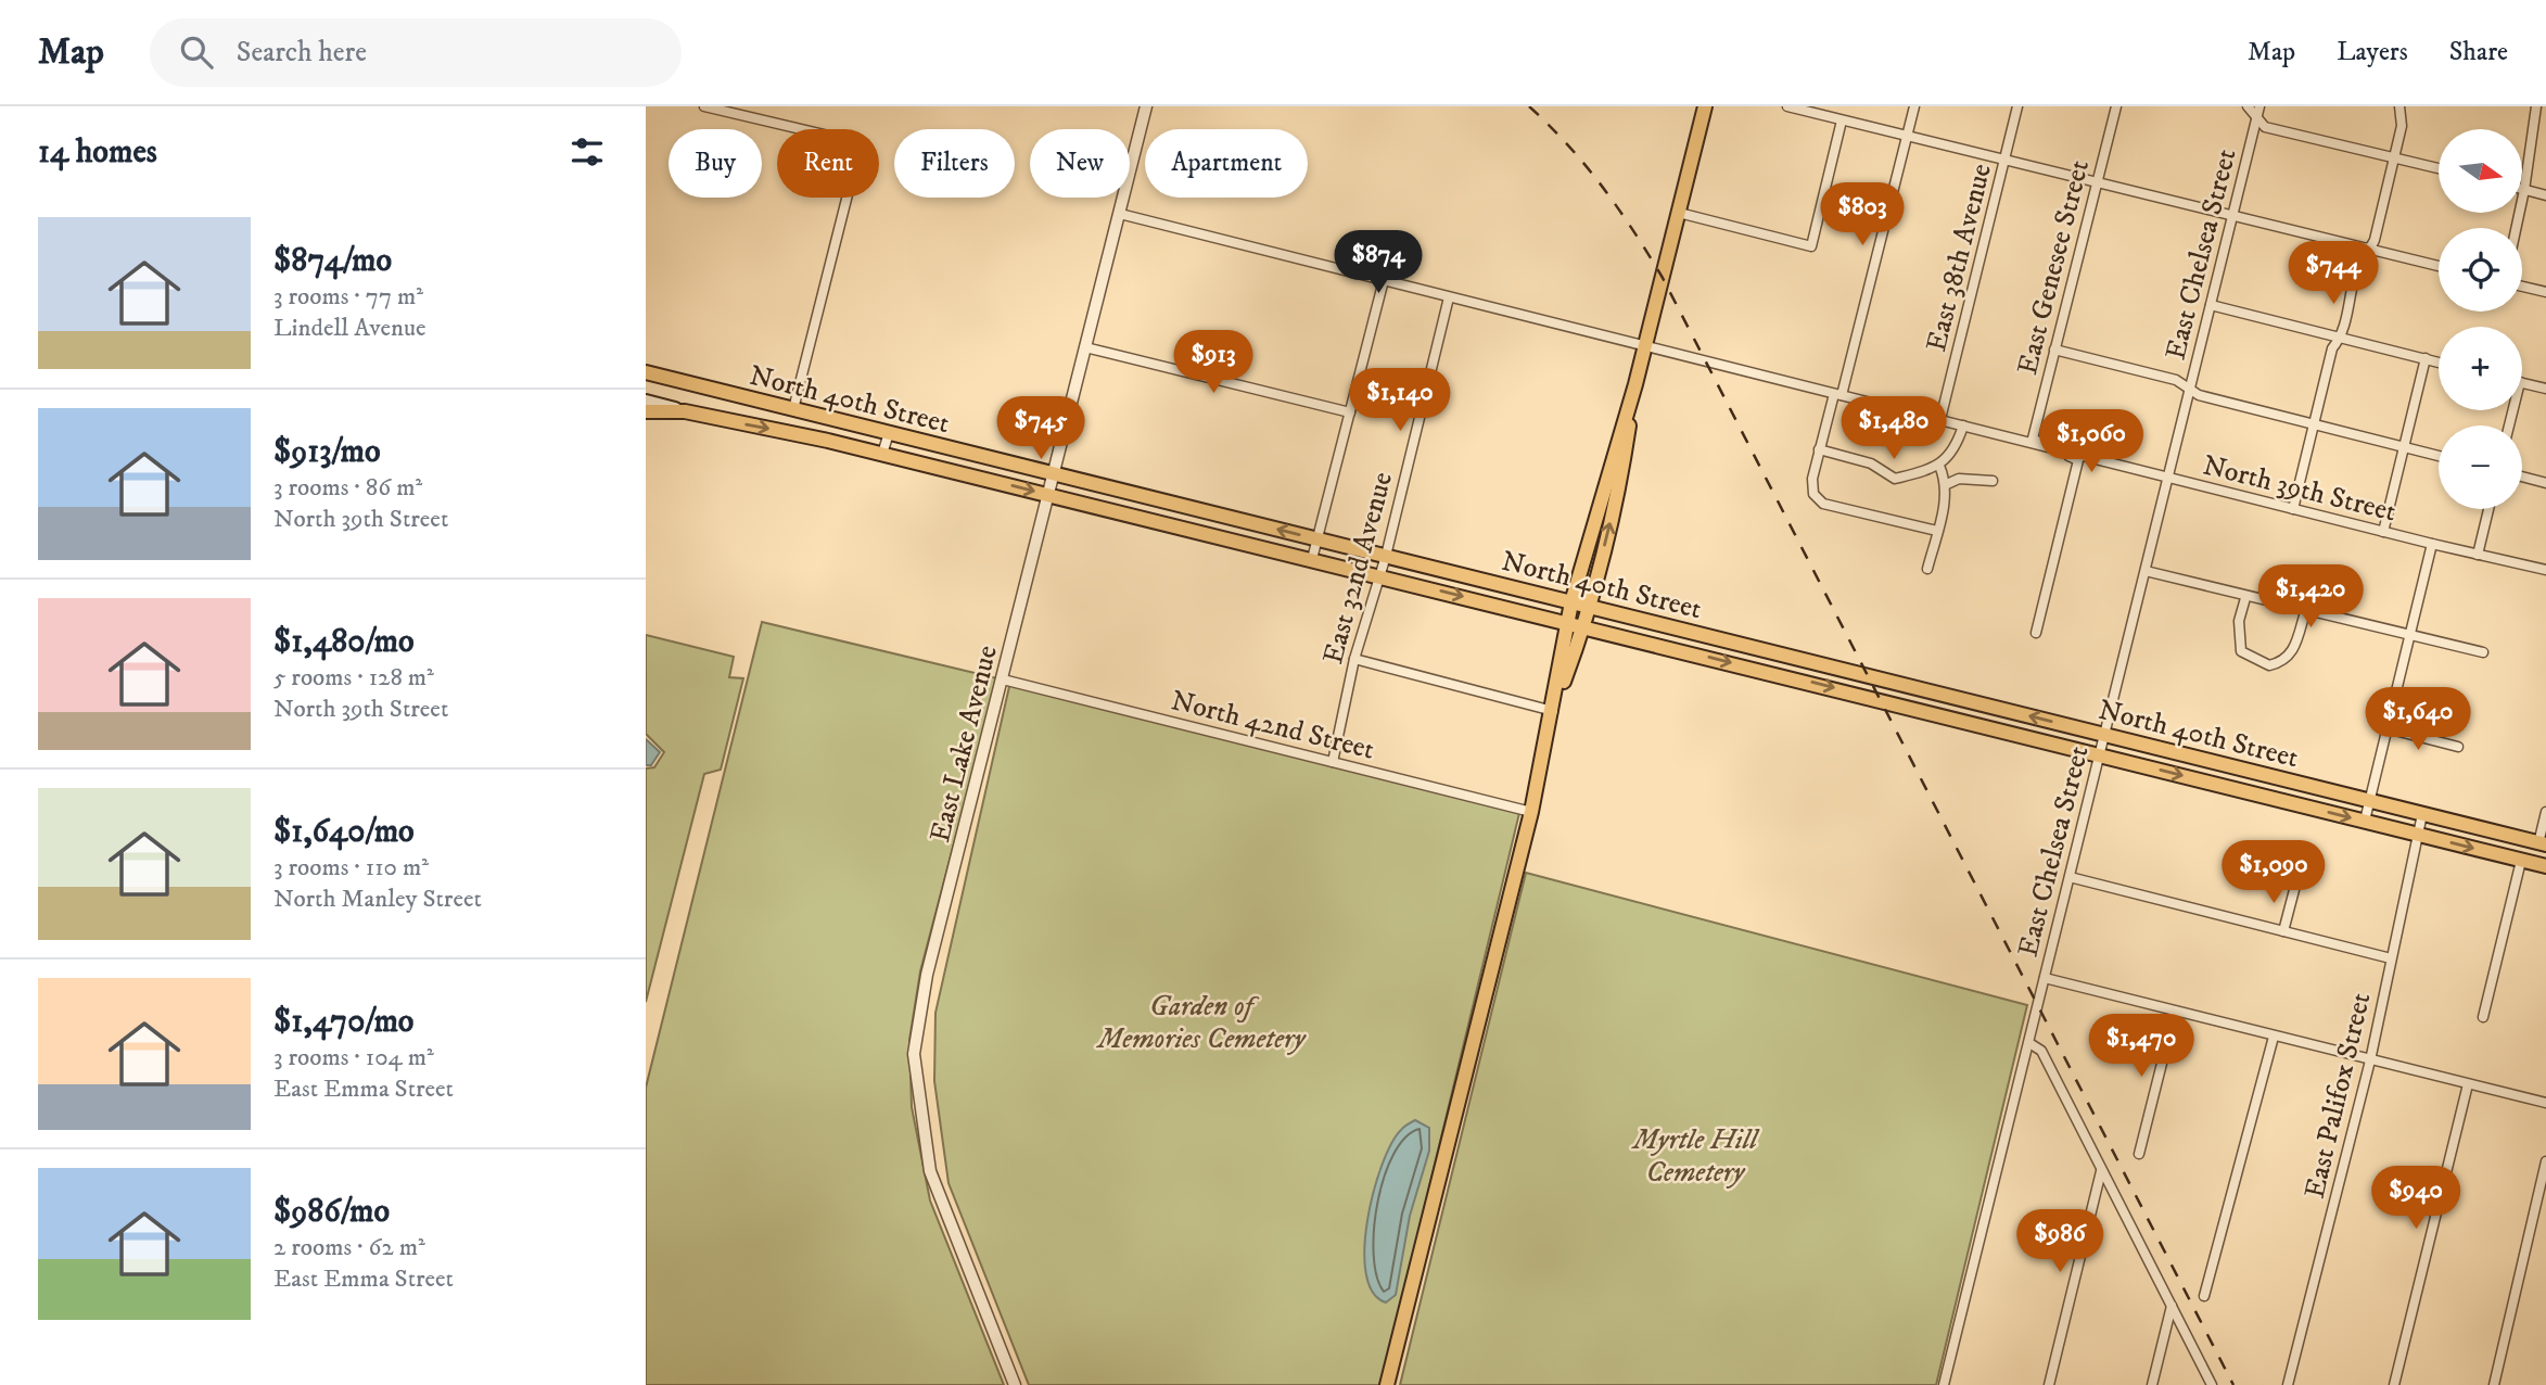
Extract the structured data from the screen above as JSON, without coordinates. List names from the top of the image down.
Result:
{
  "streets": {
    "main road": ["North 40th Street"],
    "street": [
      "East Chelsea Street",
      "East 38th Avenue",
      "East Genesee Street",
      "North 39th Street",
      "East 32nd Avenue",
      "North 42nd Street",
      "East Lake Avenue",
      "East Palifox Street"
    ]
  },
  "crossings": [
    ["East Chelsea Street", "North 40th Street"],
    ["East Chelsea Street", "North 39th Street"],
    ["East 38th Avenue", "North 39th Street"],
    ["East Genesee Street", "North 39th Street"],
    ["North 40th Street", "East 32nd Avenue"],
    ["North 40th Street", "East Lake Avenue"],
    ["North 40th Street", "East Palifox Street"],
    ["North 39th Street", "East 32nd Avenue"],
    ["North 39th Street", "East Lake Avenue"],
    ["East 32nd Avenue", "North 42nd Street"],
    ["North 42nd Street", "East Lake Avenue"]
  ],
  "parks": ["Garden of Memories Cemetery", "Myrtle Hill Cemetery"],
  "north": "right",
  "page": {
    "header": "Map",
    "search": "Search here",
    "nav": ["Map", "Layers", "Share"],
    "heading": "14 homes",
    "map_buttons": ["+", "−"],
    "chip": [
      "Buy",
      "Rent",
      "Filters",
      "New",
      "Apartment"
    ],
    "price": [
      "$803",
      "$874",
      "$744",
      "$913",
      "$1,140",
      "$745",
      "$1,480",
      "$1,060",
      "$1,420",
      "$1,640",
      "$1,090",
      "$1,470",
      "$940",
      "$986"
    ],
    "list": [
      {
        "name": "$874/mo",
        "note": "3 rooms · 77 m² · Lindell Avenue"
      },
      {
        "name": "$913/mo",
        "note": "3 rooms · 86 m² · North 39th Street"
      },
      {
        "name": "$1,480/mo",
        "note": "5 rooms · 128 m² · North 39th Street"
      },
      {
        "name": "$1,640/mo",
        "note": "3 rooms · 110 m² · North Manley Street"
      },
      {
        "name": "$1,470/mo",
        "note": "3 rooms · 104 m² · East Emma Street"
      },
      {
        "name": "$986/mo",
        "note": "2 rooms · 62 m² · East Emma Street"
      }
    ]
  }
}
